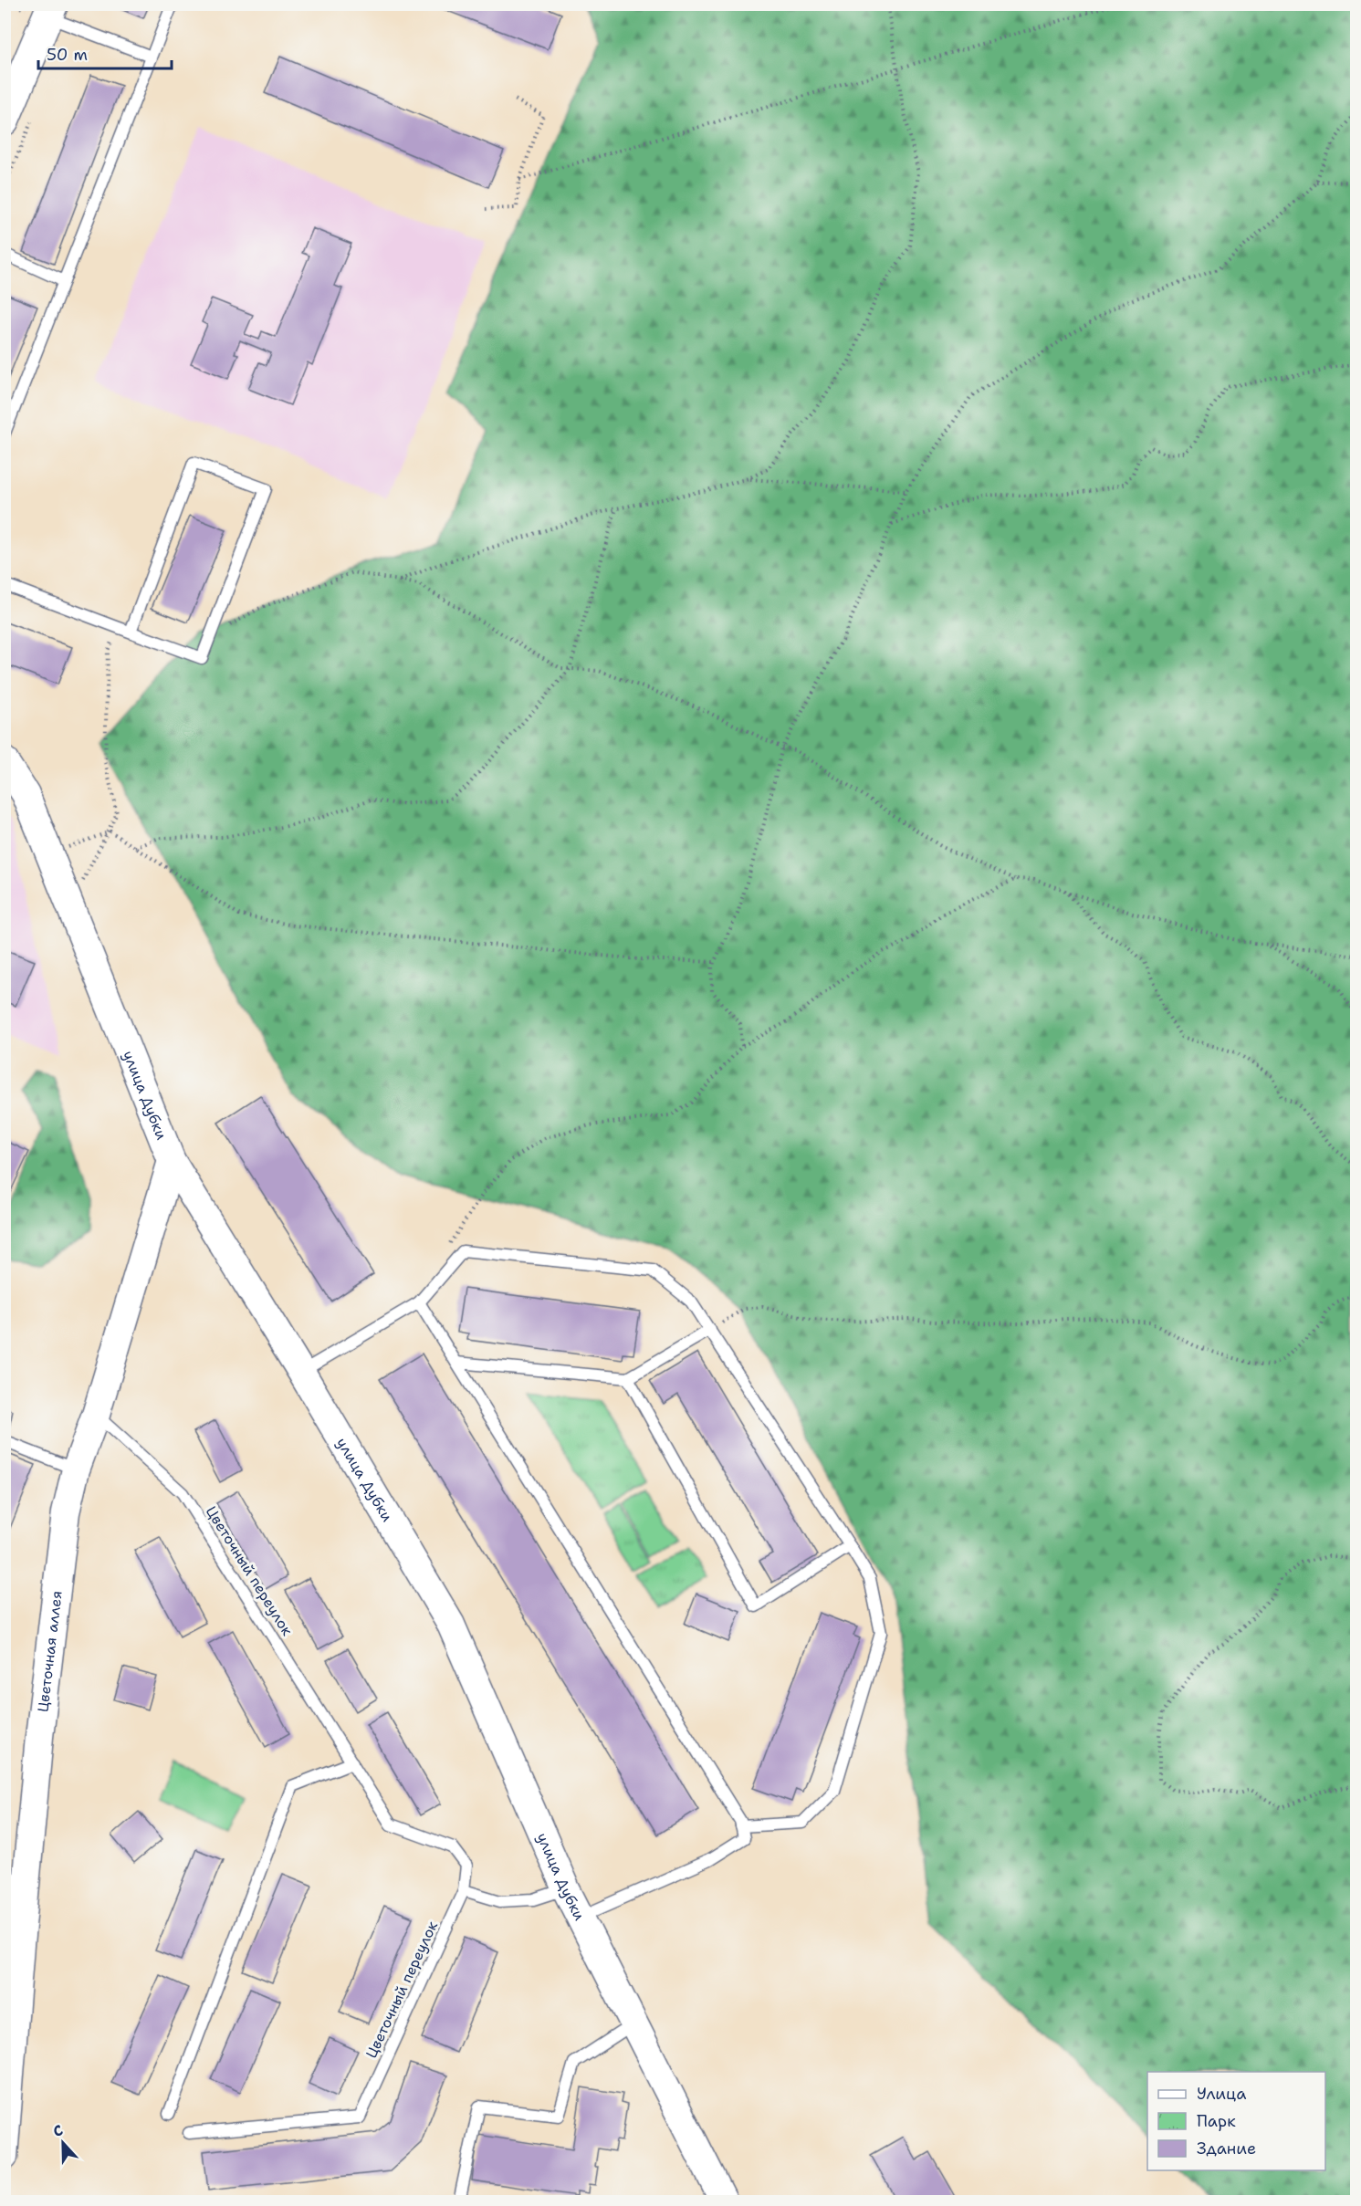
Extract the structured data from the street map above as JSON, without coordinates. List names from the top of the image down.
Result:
{
  "streets": {
    "street": ["улица Дубки", "Цветочная аллея"],
    "lane": ["Цветочный переулок"]
  },
  "crossings": [
    ["улица Дубки", "Цветочная аллея"],
    ["Цветочный переулок", "Цветочная аллея"]
  ],
  "legend": ["Улица", "Парк", "Здание"],
  "scale_bar": "50 m",
  "north": "top"
}
